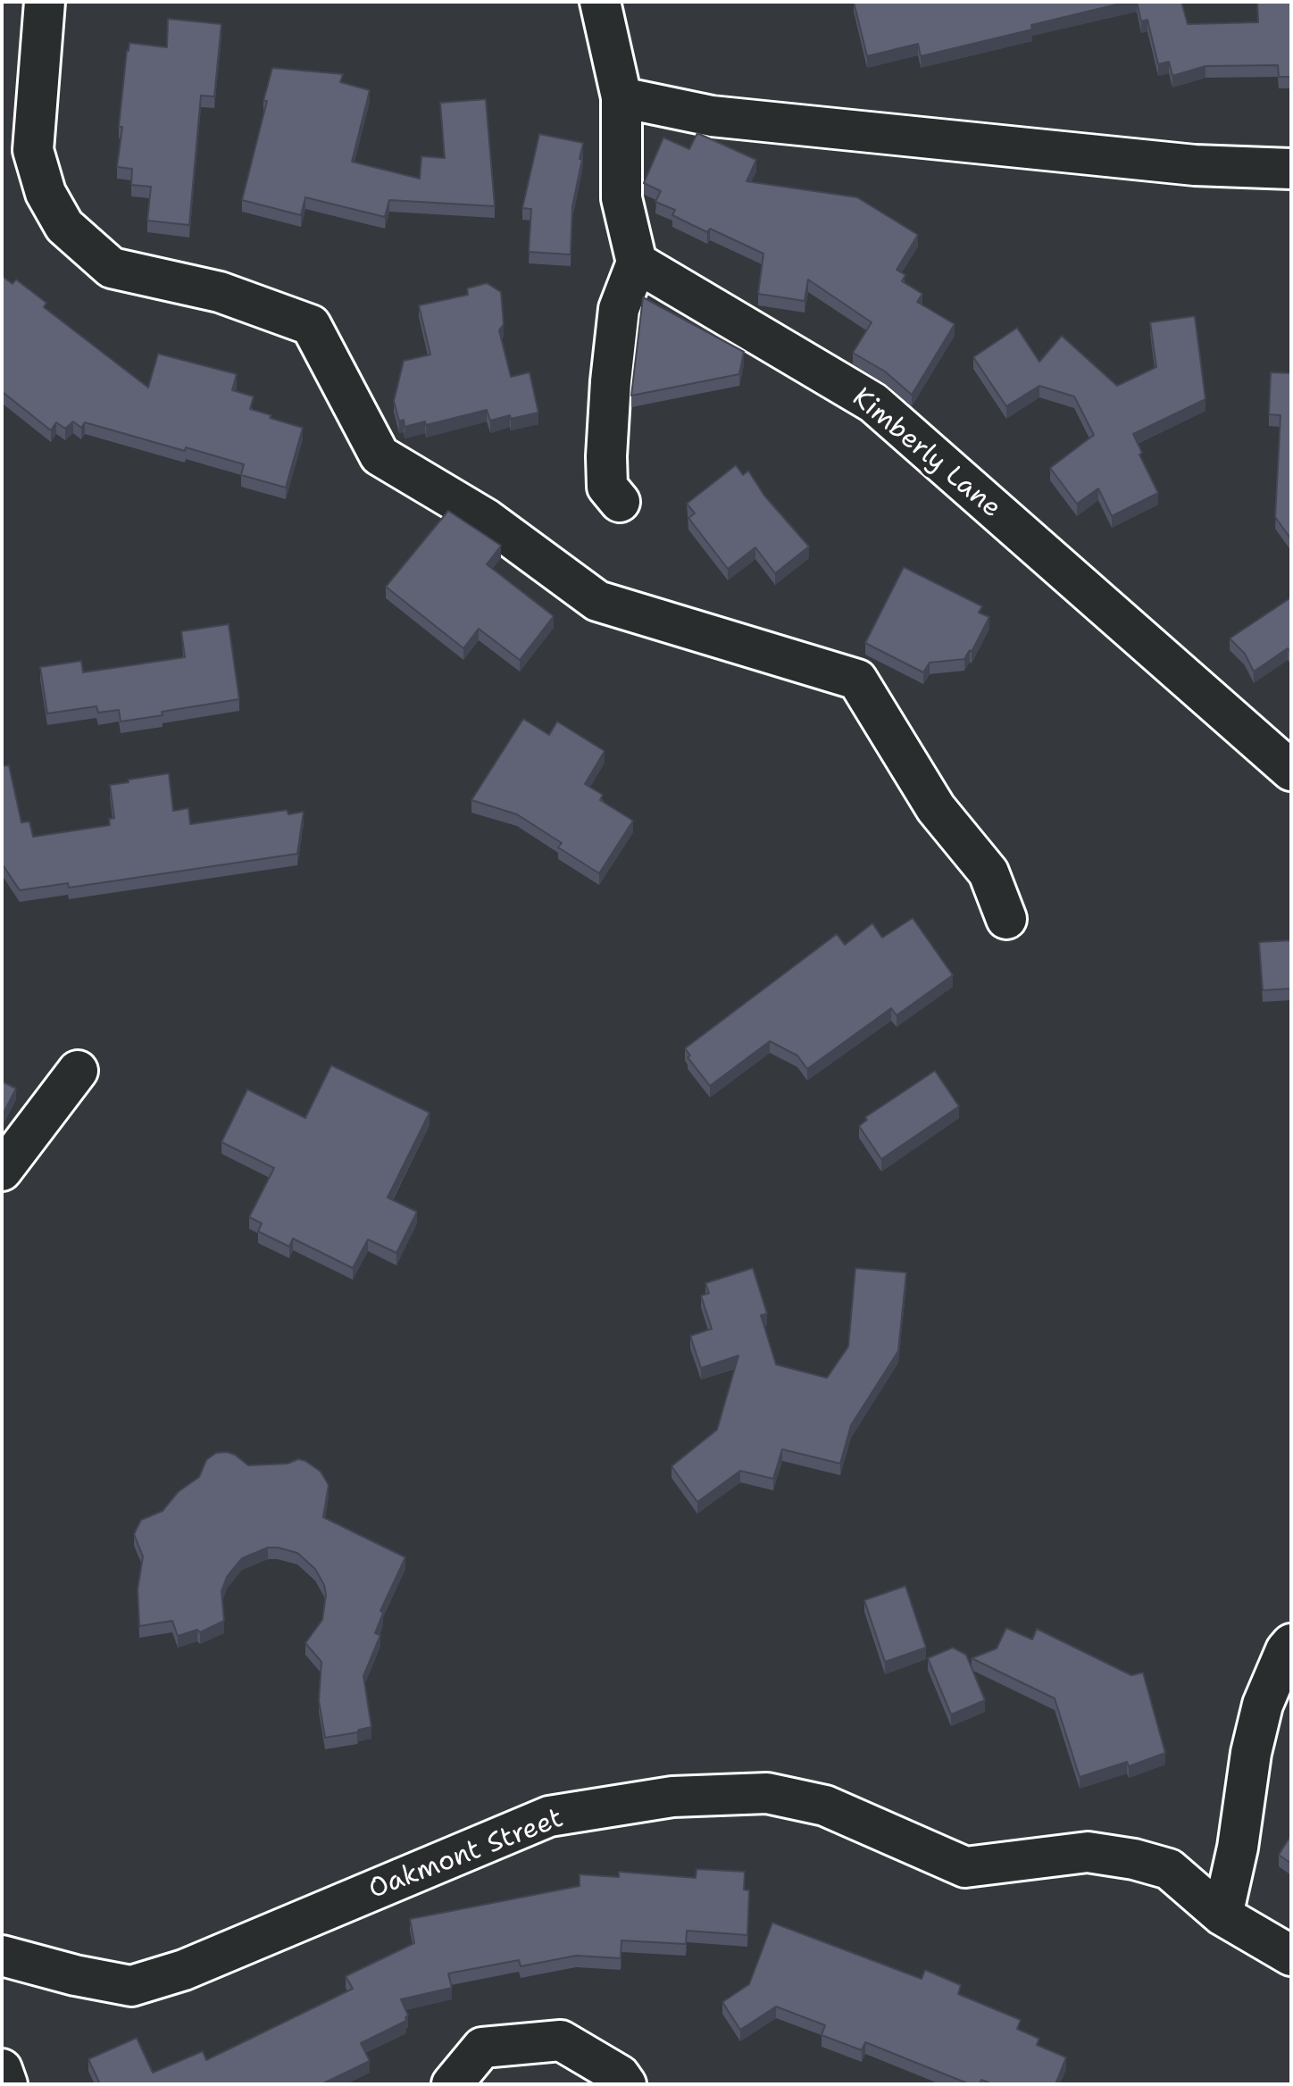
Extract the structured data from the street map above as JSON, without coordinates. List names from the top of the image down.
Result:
{
  "streets": {
    "street": ["Kimberly Lane", "Oakmont Street"]
  }
}
